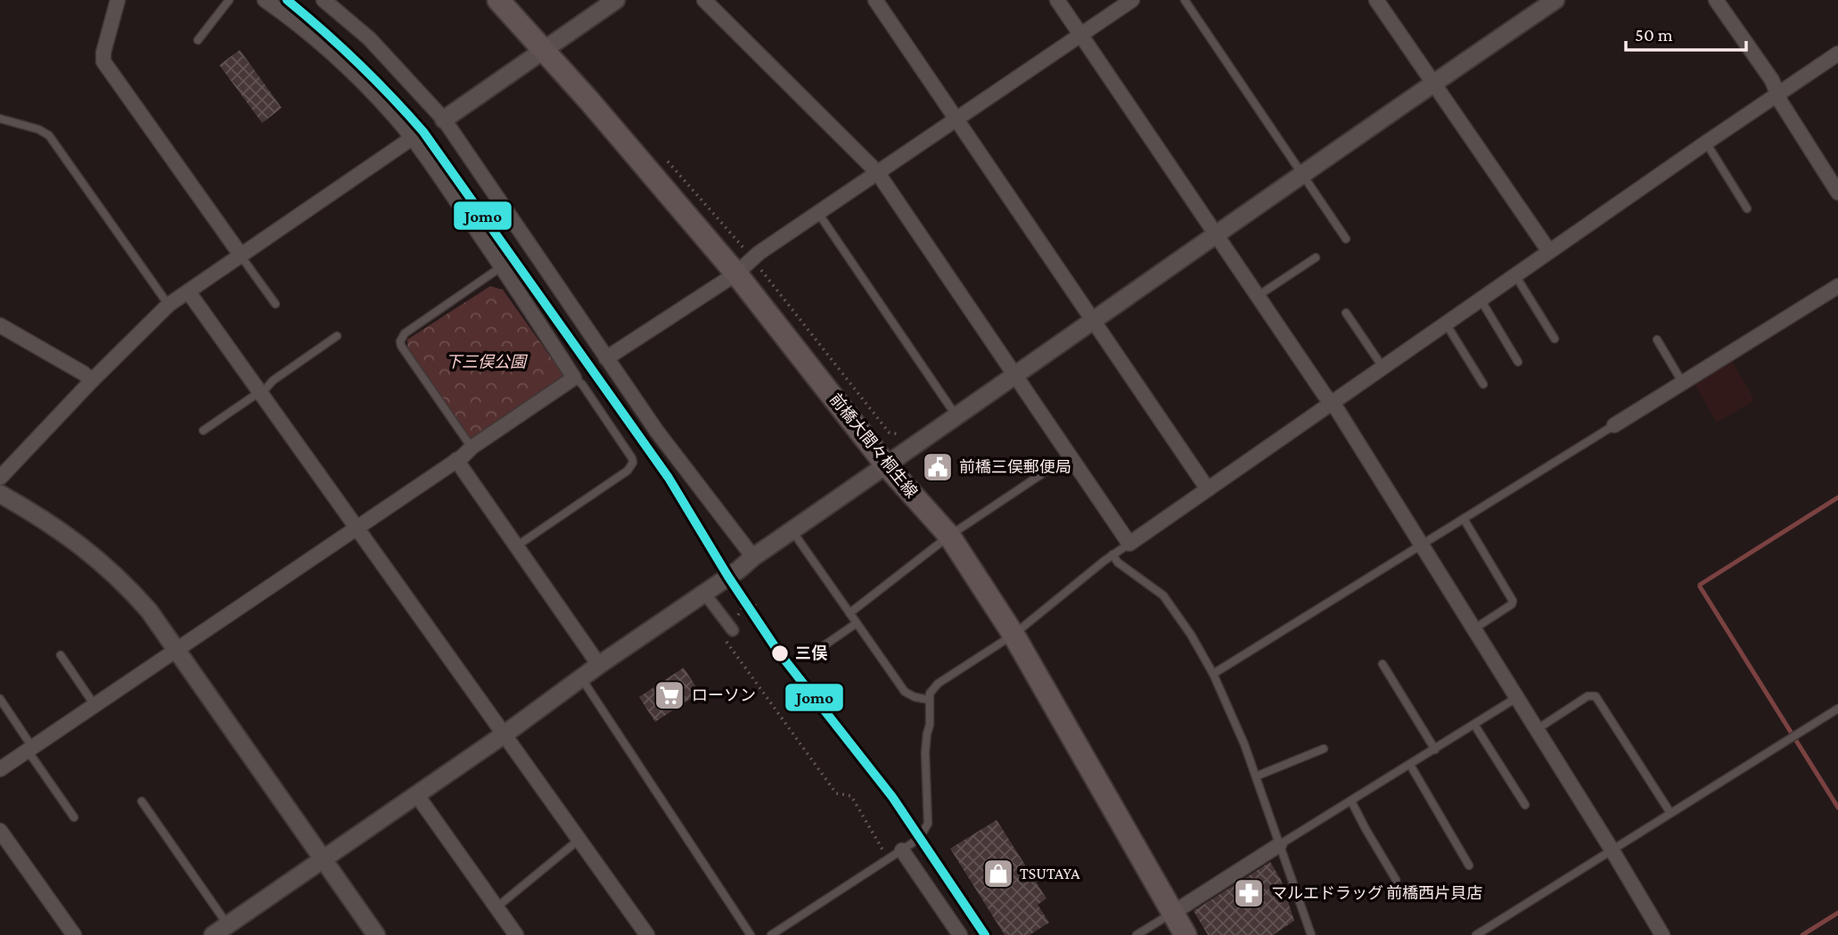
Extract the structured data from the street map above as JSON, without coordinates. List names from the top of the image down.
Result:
{
  "streets": {
    "main road": ["前橋大間々桐生線"]
  },
  "parks": ["下三俣公園"],
  "places": {
    "public building": ["前橋三俣郵便局"],
    "other": ["三俣"],
    "supermarket": ["ローソン"],
    "shop": ["TSUTAYA"],
    "pharmacy": ["マルエドラッグ 前橋西片貝店"]
  },
  "lines": ["transit line Jomo"],
  "scale_bar": "50 m"
}
